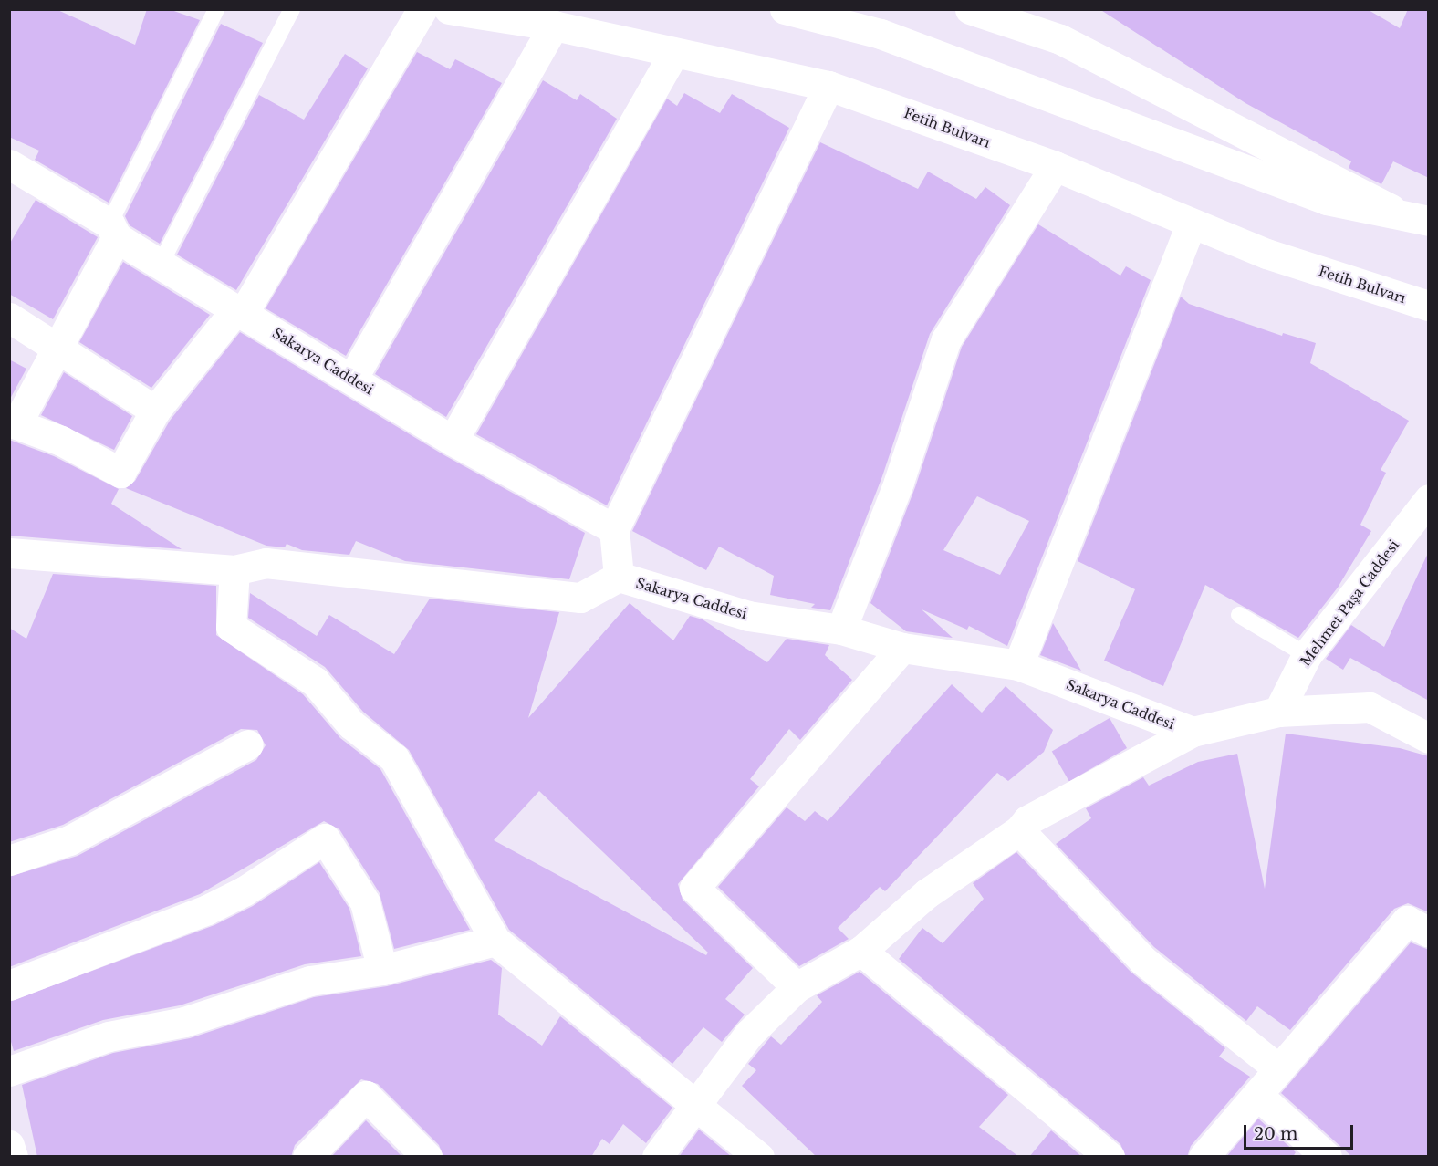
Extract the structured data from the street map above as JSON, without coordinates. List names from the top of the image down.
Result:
{
  "streets": {
    "street": ["Fetih Bulvarı", "Sakarya Caddesi", "Mehmet Paşa Caddesi"]
  },
  "crossings": [
    ["Sakarya Caddesi", "Mehmet Paşa Caddesi"]
  ],
  "scale_bar": "20 m"
}
